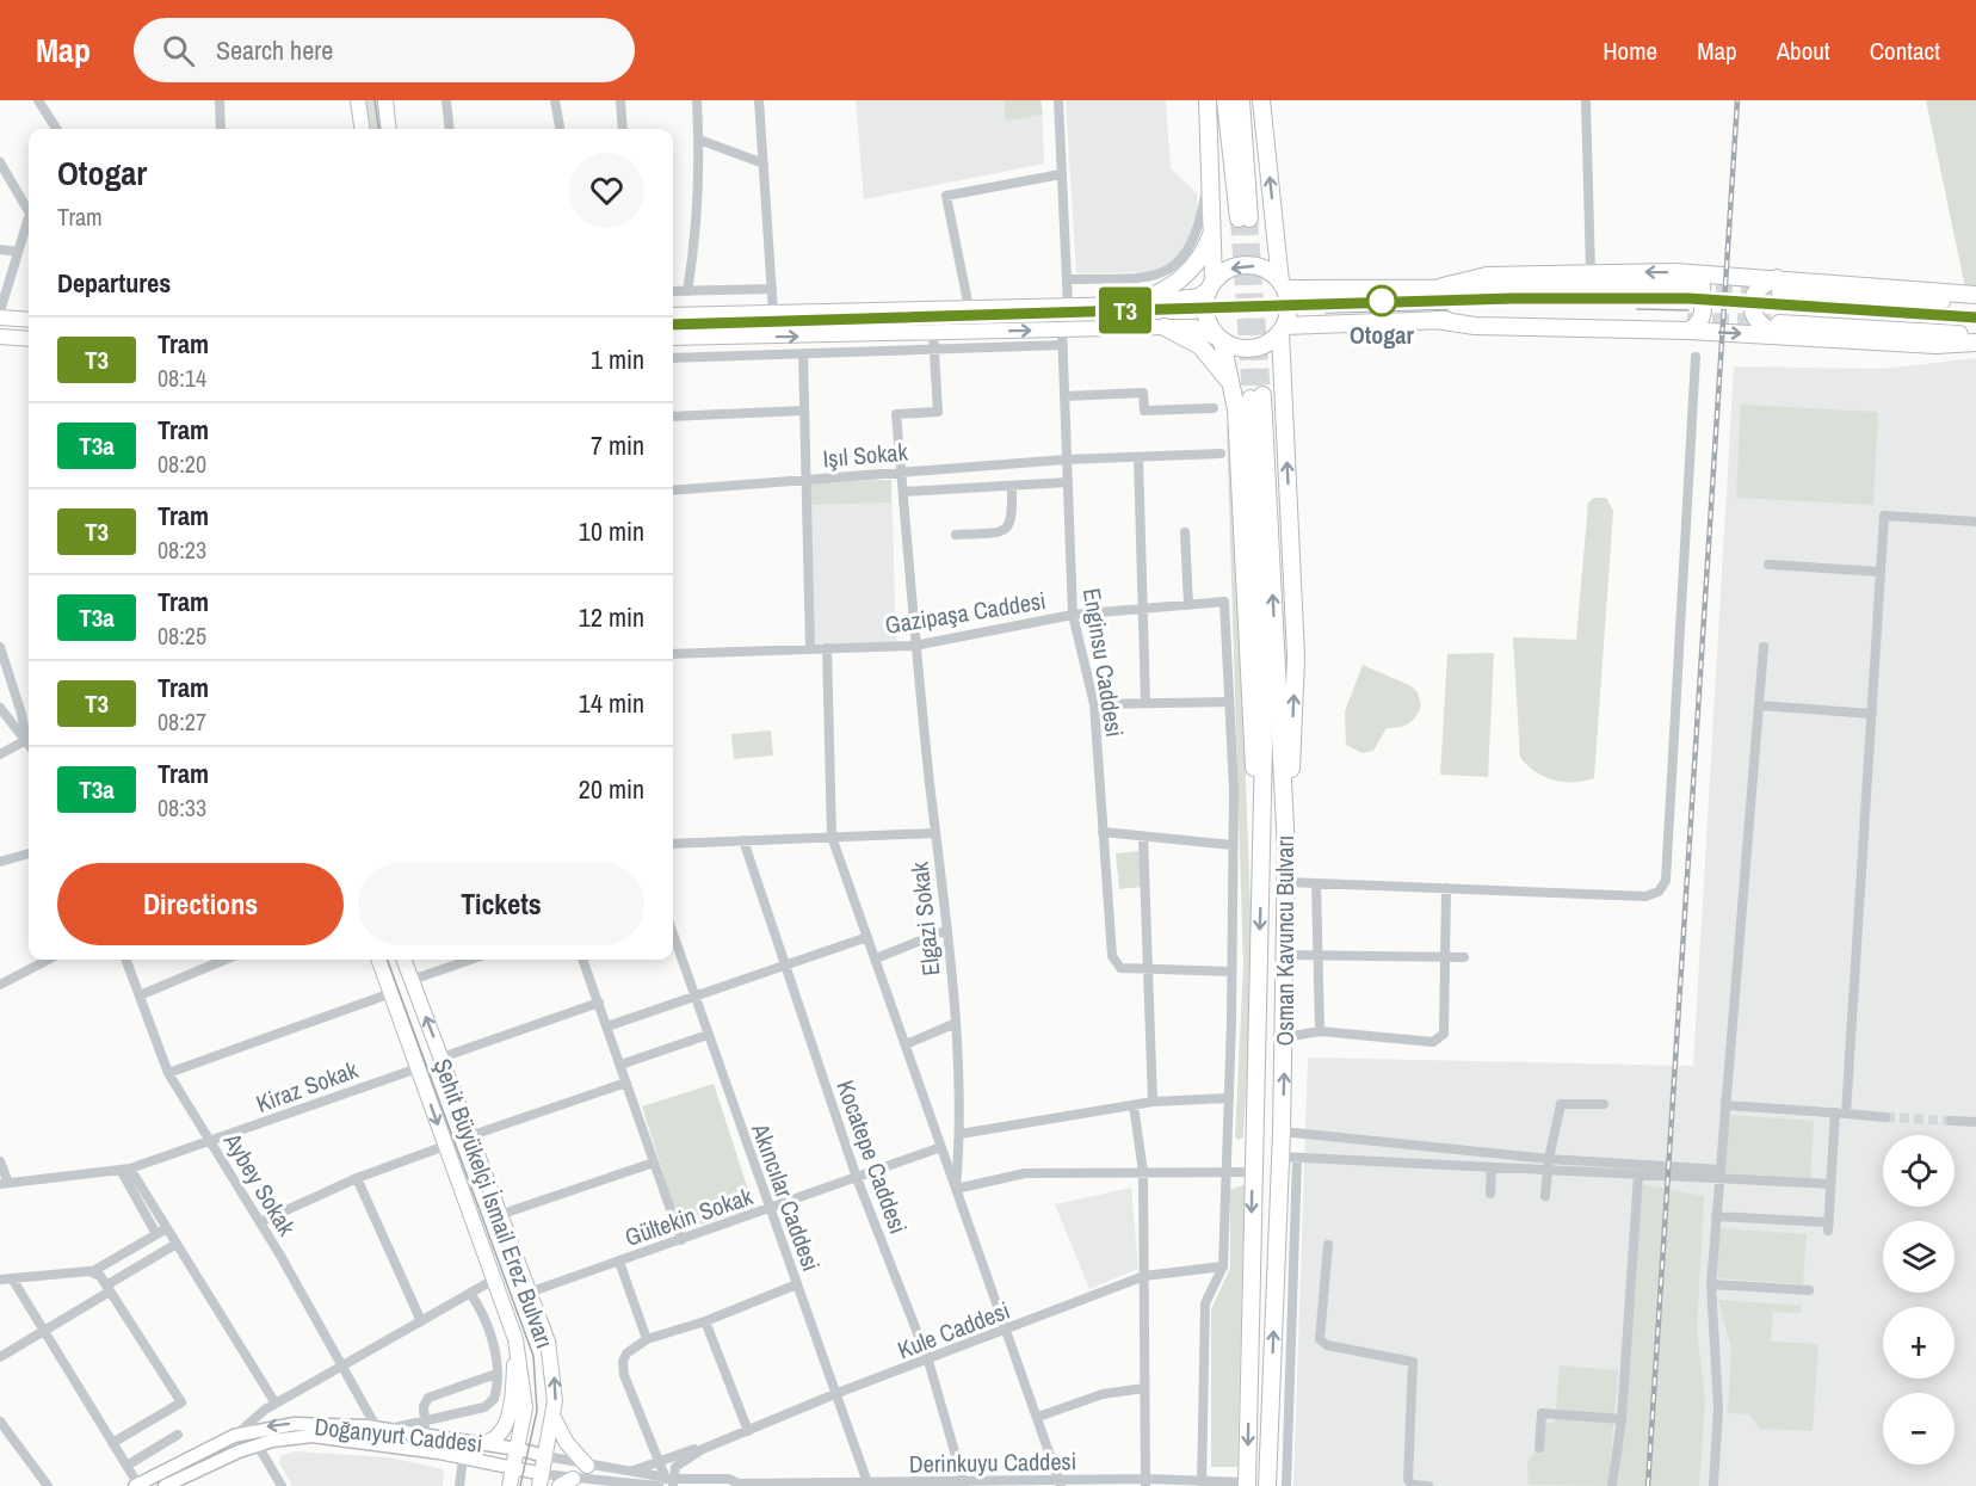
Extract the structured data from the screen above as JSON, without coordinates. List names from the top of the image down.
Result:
{
  "streets": {
    "highway": ["Osman Kavuncu Bulvarı"],
    "main road": ["Şehit Büyükelçi İsmail Erez Bulvarı"],
    "street": [
      "Işıl Sokak",
      "Gazipaşa Caddesi",
      "Enginsu Caddesi",
      "Elgazi Sokak",
      "Kiraz Sokak",
      "Kocatepe Caddesi",
      "Aybey Sokak",
      "Akıncılar Caddesi",
      "Gültekin Sokak",
      "Kule Caddesi",
      "Doğanyurt Caddesi",
      "Derinkuyu Caddesi"
    ]
  },
  "crossings": [
    ["Işıl Sokak", "Enginsu Caddesi"],
    ["Işıl Sokak", "Elgazi Sokak"],
    ["Gazipaşa Caddesi", "Enginsu Caddesi"],
    ["Gazipaşa Caddesi", "Elgazi Sokak"],
    ["Osman Kavuncu Bulvarı", "Derinkuyu Caddesi"],
    ["Kiraz Sokak", "Aybey Sokak"],
    ["Kiraz Sokak", "Şehit Büyükelçi İsmail Erez Bulvarı"],
    ["Kocatepe Caddesi", "Gültekin Sokak"],
    ["Kocatepe Caddesi", "Kule Caddesi"],
    ["Kocatepe Caddesi", "Derinkuyu Caddesi"],
    ["Aybey Sokak", "Doğanyurt Caddesi"],
    ["Akıncılar Caddesi", "Gültekin Sokak"],
    ["Akıncılar Caddesi", "Kule Caddesi"],
    ["Akıncılar Caddesi", "Derinkuyu Caddesi"],
    ["Şehit Büyükelçi İsmail Erez Bulvarı", "Gültekin Sokak"],
    ["Şehit Büyükelçi İsmail Erez Bulvarı", "Doğanyurt Caddesi"],
    ["Şehit Büyükelçi İsmail Erez Bulvarı", "Derinkuyu Caddesi"],
    ["Kule Caddesi", "Derinkuyu Caddesi"],
    ["Doğanyurt Caddesi", "Derinkuyu Caddesi"]
  ],
  "places": ["Otogar"],
  "lines": ["tram line T3"],
  "page": {
    "header": "Map",
    "search": "Search here",
    "nav": [
      "Home",
      "Map",
      "About",
      "Contact"
    ],
    "on_map": "T3",
    "heading": [
      ["Otogar", "Tram"],
      "Departures"
    ],
    "list": [
      {
        "mark": "T3",
        "name": "Tram",
        "note": "08:14",
        "value": "1 min"
      },
      {
        "mark": "T3a",
        "name": "Tram",
        "note": "08:20",
        "value": "7 min"
      },
      {
        "mark": "T3",
        "name": "Tram",
        "note": "08:23",
        "value": "10 min"
      },
      {
        "mark": "T3a",
        "name": "Tram",
        "note": "08:25",
        "value": "12 min"
      },
      {
        "mark": "T3",
        "name": "Tram",
        "note": "08:27",
        "value": "14 min"
      },
      {
        "mark": "T3a",
        "name": "Tram",
        "note": "08:33",
        "value": "20 min"
      }
    ],
    "buttons": ["Directions", "Tickets"],
    "map_buttons": ["+", "−"]
  }
}
